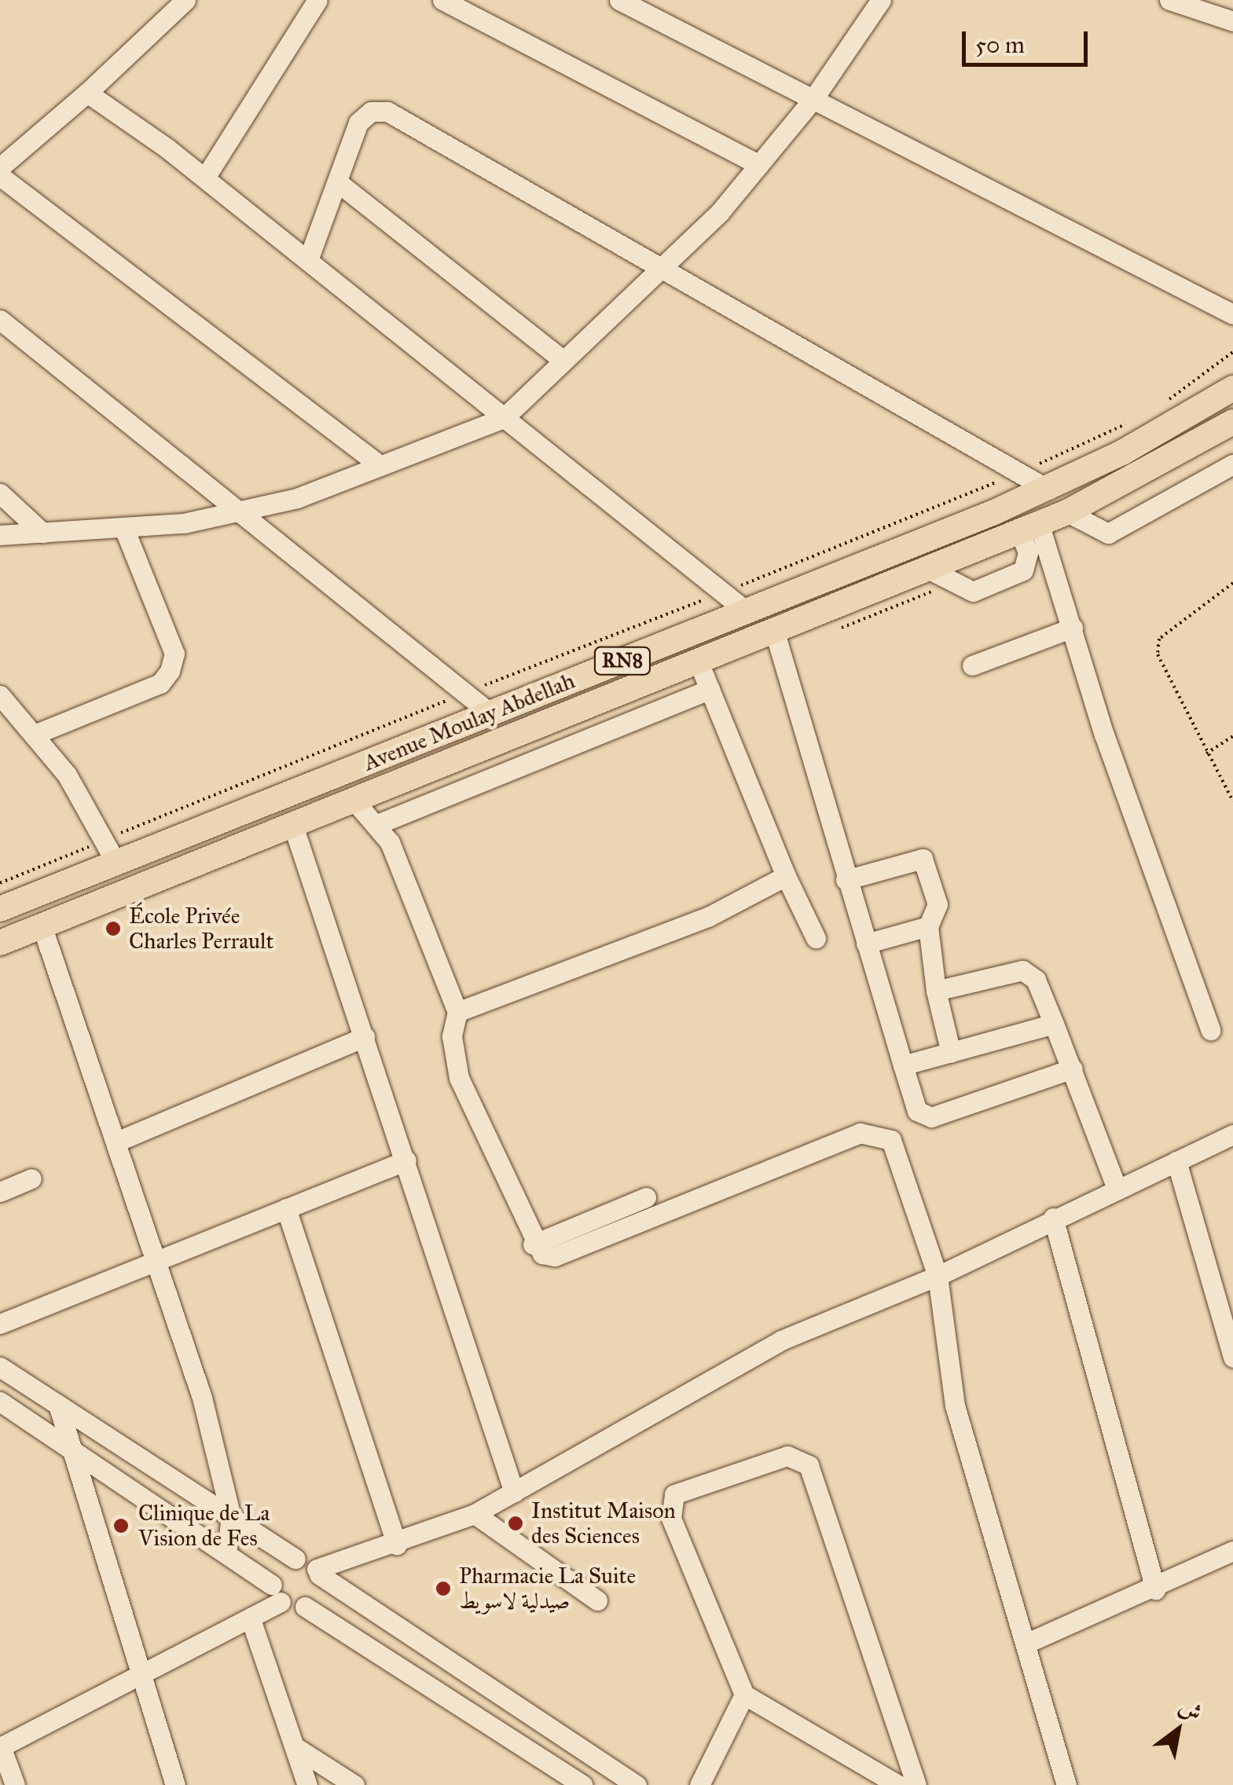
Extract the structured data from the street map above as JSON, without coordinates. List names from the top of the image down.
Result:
{
  "streets": {
    "main road": ["RN8", "Avenue Moulay Abdellah"]
  },
  "places": [
    "École Privée Charles Perrault",
    "Institut Maison des Sciences",
    "Clinique de La Vision de Fes",
    "Pharmacie La Suite صيدلية لاسويط"
  ],
  "scale_bar": "50 m",
  "north": "top right"
}
